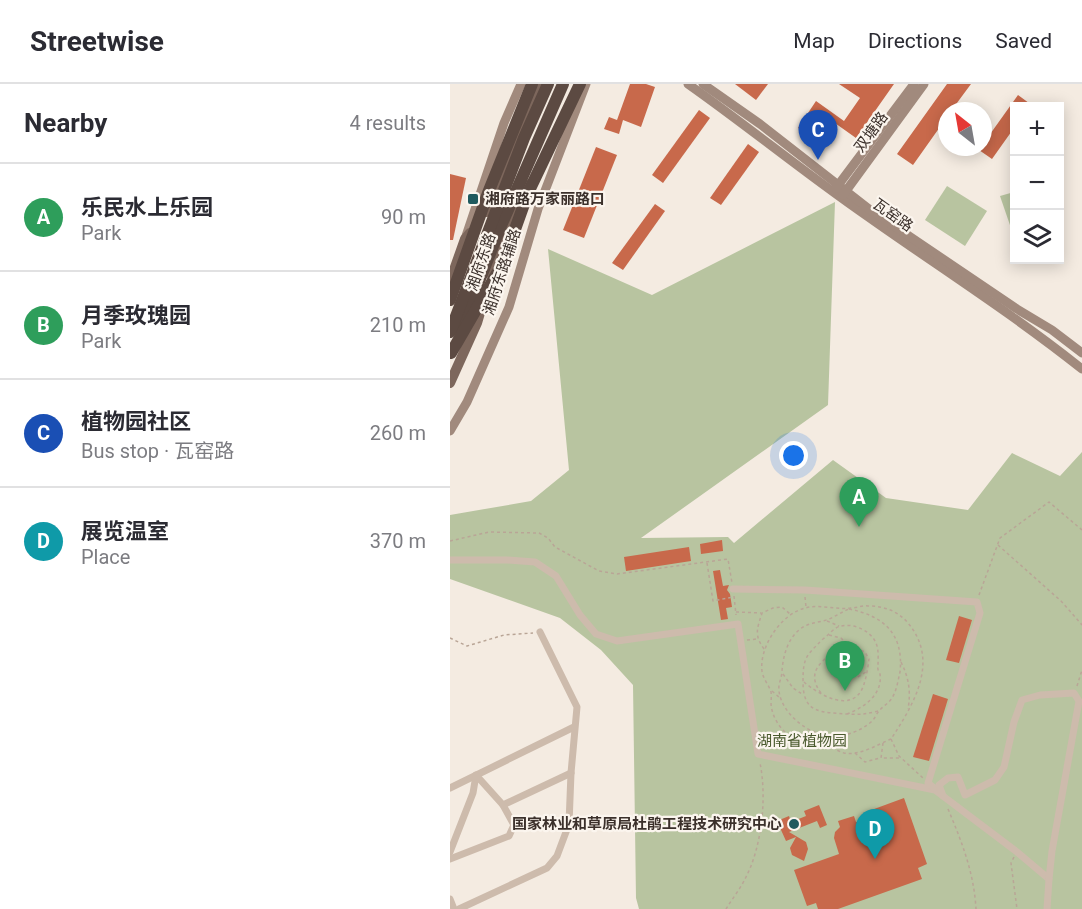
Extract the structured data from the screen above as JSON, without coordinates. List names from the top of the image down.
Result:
{
  "streets": {
    "main road": [
      "双塘路",
      "瓦窑路",
      "湘府东路",
      "湘府东路辅路"
    ]
  },
  "crossings": [
    ["双塘路", "瓦窑路"]
  ],
  "parks": ["湖南省植物园"],
  "places": {
    "transit": ["湘府路万家丽路口"],
    "other": ["国家林业和草原局杜鹃工程技术研究中心"]
  },
  "north": "top left",
  "page": {
    "header": "Streetwise",
    "nav": ["Map", "Directions", "Saved"],
    "heading": ["Nearby", "4 results"],
    "map_buttons": ["+", "−"],
    "pins": [
      "C",
      "A",
      "B",
      "D"
    ],
    "list": [
      {
        "mark": "A",
        "name": "乐民水上乐园",
        "note": "Park",
        "value": "90 m"
      },
      {
        "mark": "B",
        "name": "月季玫瑰园",
        "note": "Park",
        "value": "210 m"
      },
      {
        "mark": "C",
        "name": "植物园社区",
        "note": "Bus stop · 瓦窑路",
        "value": "260 m"
      },
      {
        "mark": "D",
        "name": "展览温室",
        "note": "Place",
        "value": "370 m"
      }
    ]
  }
}
